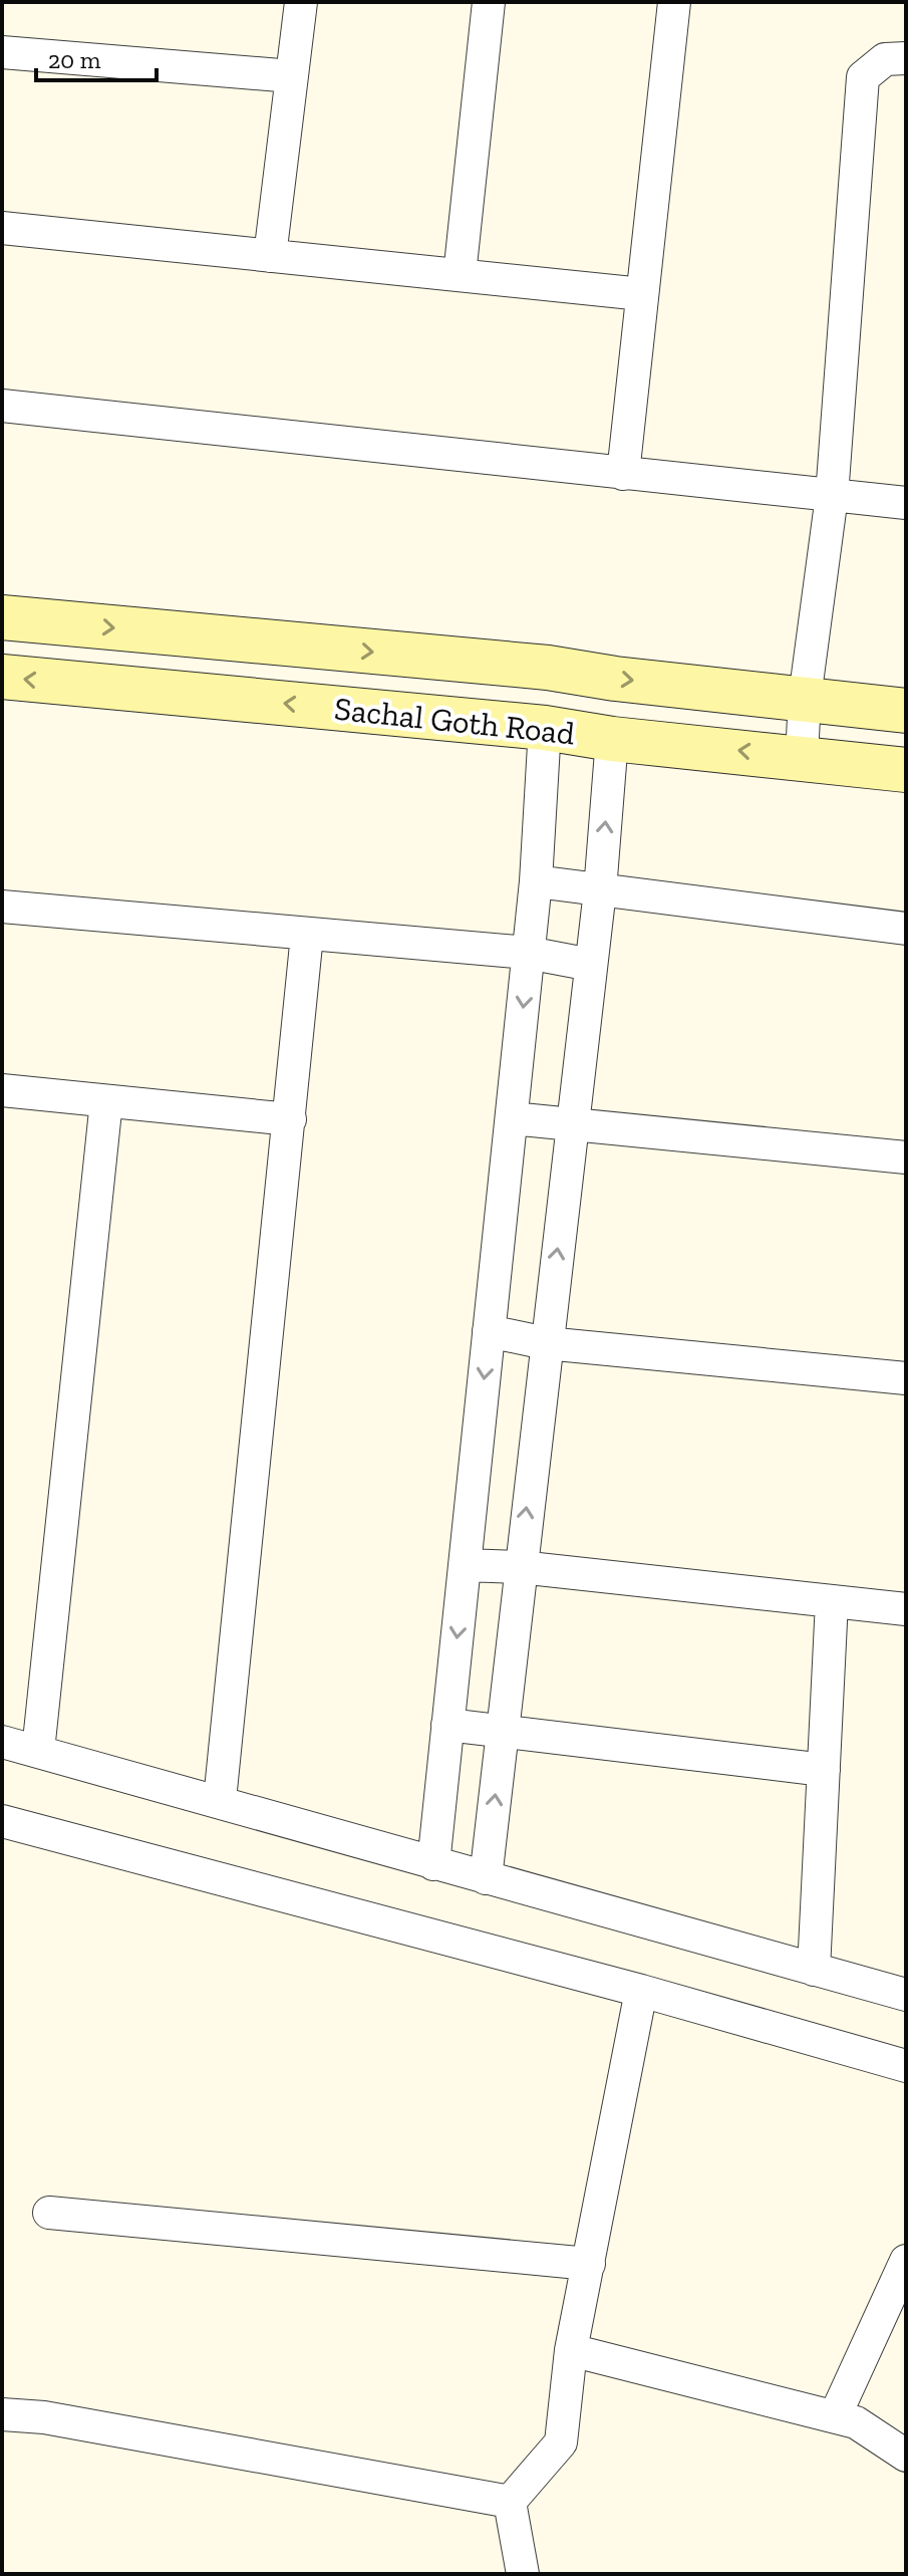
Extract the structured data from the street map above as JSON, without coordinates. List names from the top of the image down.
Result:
{
  "streets": {
    "street": ["Sachal Goth Road"]
  },
  "scale_bar": "20 m"
}
